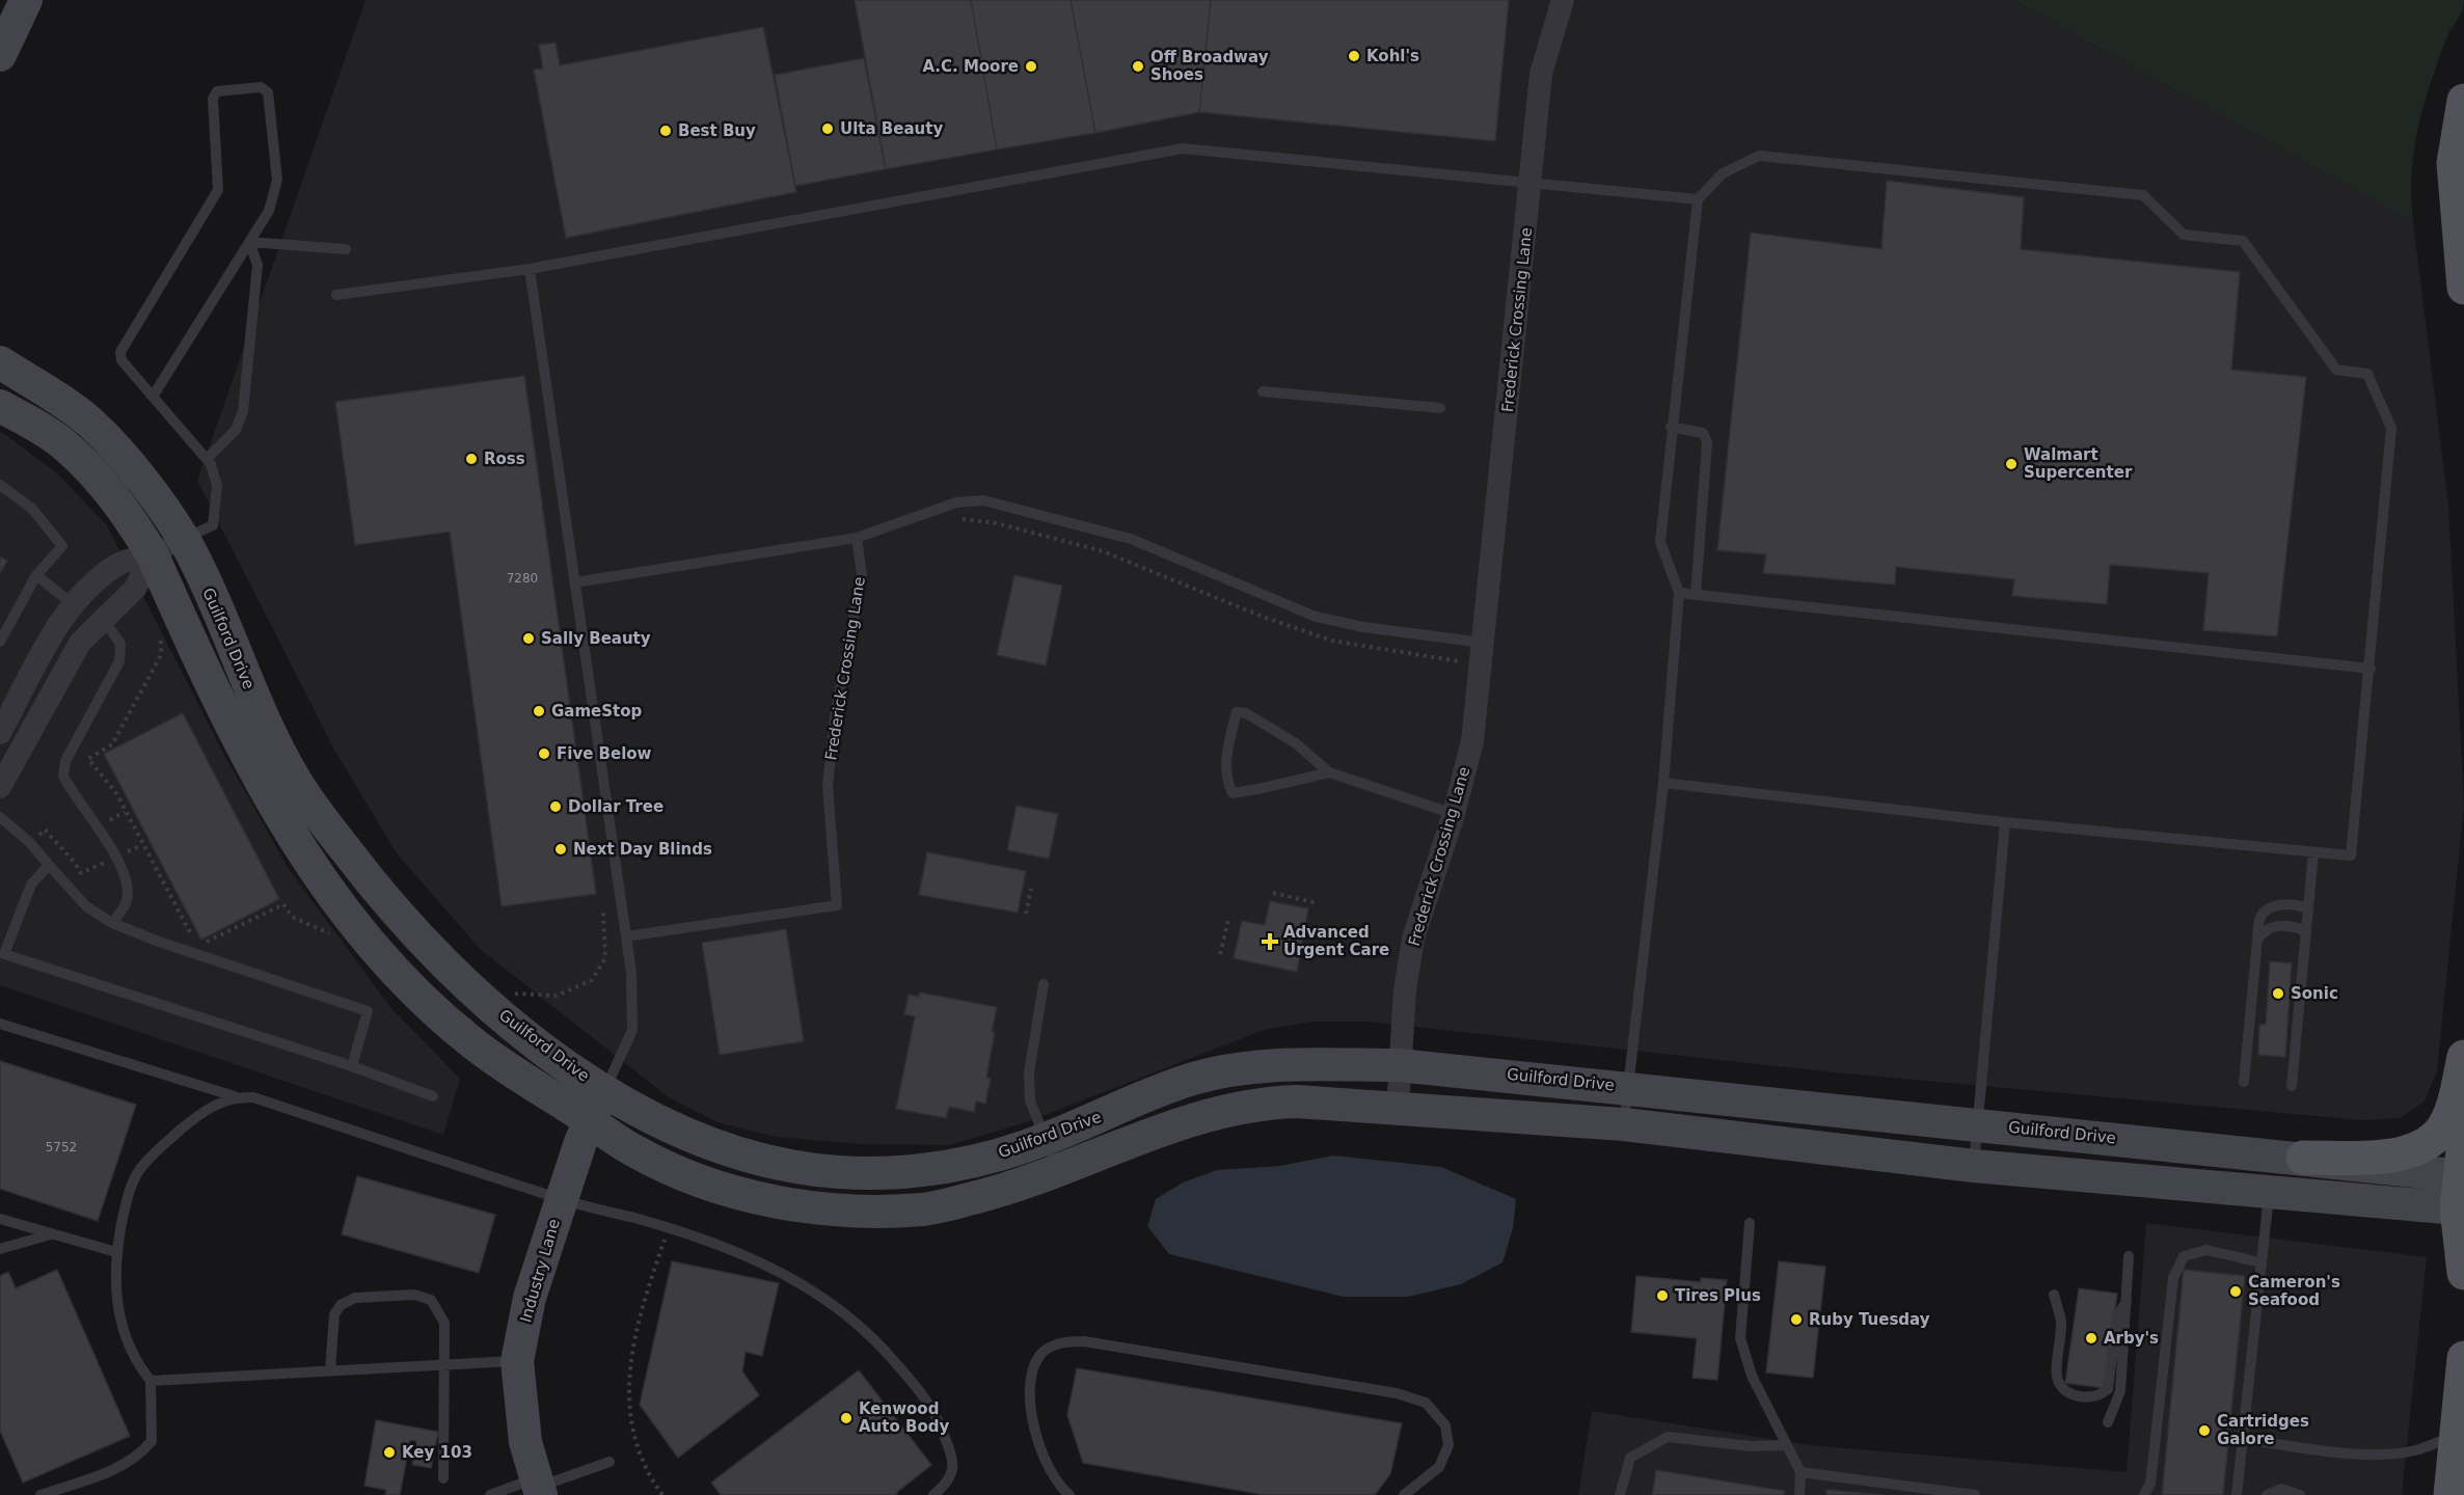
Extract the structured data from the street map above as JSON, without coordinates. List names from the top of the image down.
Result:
{
  "streets": {
    "main road": ["Guilford Drive", "Industry Lane"],
    "street": ["Frederick Crossing Lane"]
  },
  "crossings": [
    ["Frederick Crossing Lane", "Guilford Drive"],
    ["Guilford Drive", "Industry Lane"]
  ],
  "places": {
    "other": [
      "Kohl's",
      "A.C. Moore",
      "Off Broadway Shoes",
      "Ulta Beauty",
      "Best Buy",
      "Ross",
      "Walmart Supercenter",
      "Sally Beauty",
      "GameStop",
      "Five Below",
      "Dollar Tree",
      "Next Day Blinds",
      "Sonic",
      "Cameron's Seafood",
      "Tires Plus",
      "Ruby Tuesday",
      "Arby's",
      "Kenwood Auto Body",
      "Cartridges Galore",
      "Key 103"
    ],
    "health": ["Advanced Urgent Care"]
  },
  "house_numbers": ["7280", "5752"]
}
